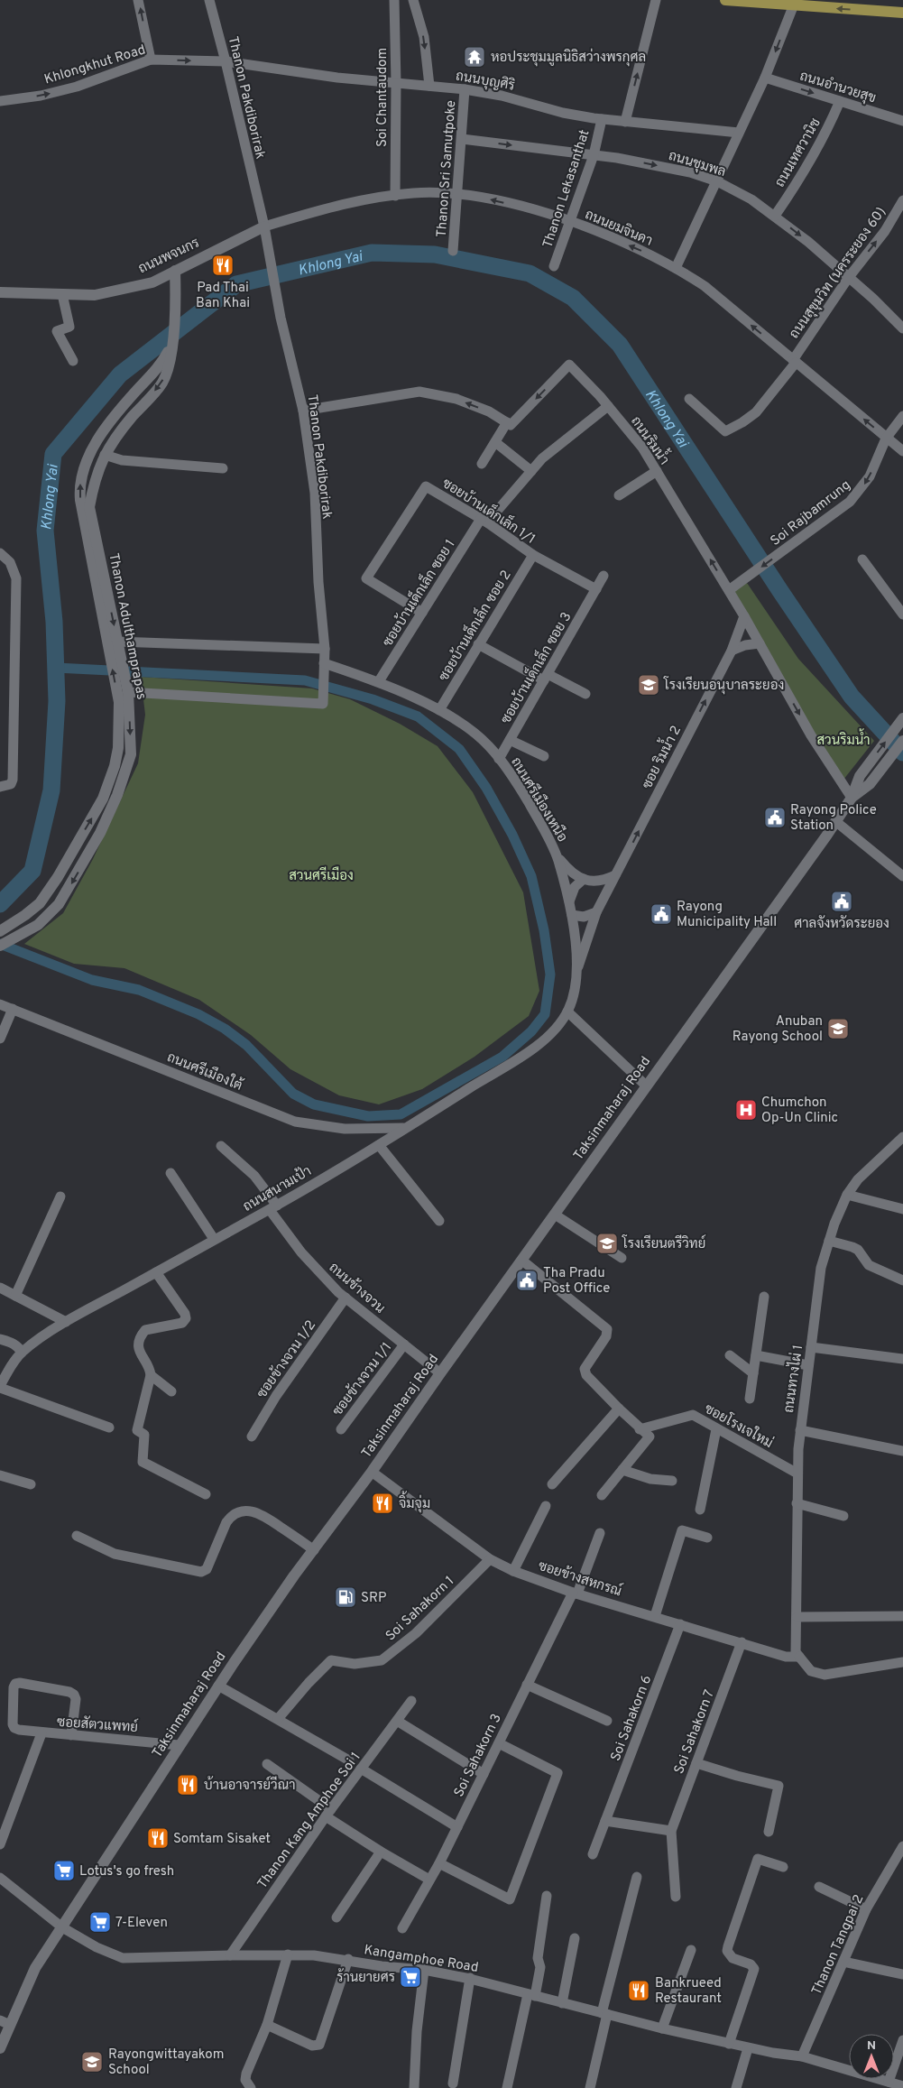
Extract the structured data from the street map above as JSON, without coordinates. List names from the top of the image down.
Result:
{
  "streets": {
    "street": [
      "Khlongkhut Road",
      "ถนนบุญศิริ",
      "ถนนอำนวยสุข",
      "Thanon Pakdiborirak",
      "Soi Chantaudom",
      "ถนนเทศวานิช",
      "ถนนชุมพล",
      "Thanon Sri Samutpoke",
      "Thanon Lekasanthat",
      "ถนนยมจินดา",
      "ถนนพจนกร",
      "ถนนสุขุมวิท (นครระยอง 60)",
      "ถนนริมน้ำ",
      "ซอยบ้านเด็กเล็ก 1/1",
      "Soi Rajbamrung",
      "ซอยบ้านเด็กเล็ก ซอย 1",
      "ซอยบ้านเด็กเล็ก ซอย 2",
      "Thanon Adulthamprapas",
      "ซอยบ้านเด็กเล็ก ซอย 3",
      "ซอย ริมน้ำ 2",
      "ถนนศรีเมืองเหนือ",
      "ถนนศรีเมืองใต้",
      "Taksinmaharaj Road",
      "ถนนสนามเป้า",
      "ถนนข้างจวน",
      "ซอยข้างจวน 1/2",
      "ซอยข้างจวน 1/1",
      "ถนนทางไผ่ 1",
      "ซอยโรงเจใหม่",
      "ซอยข้างสหกรณ์",
      "Soi Sahakorn 1",
      "Soi Sahakorn 6",
      "ซอยสัตวแพทย์",
      "Soi Sahakorn 7",
      "Soi Sahakorn 3",
      "Thanon Kang Amphoe Soi 1",
      "Thanon Tangpai 2",
      "Kangamphoe Road"
    ]
  },
  "crossings": [
    ["Khlongkhut Road", "ถนนบุญศิริ"],
    ["Khlongkhut Road", "Thanon Pakdiborirak"],
    ["ถนนบุญศิริ", "Thanon Pakdiborirak"],
    ["ถนนบุญศิริ", "Soi Chantaudom"],
    ["ถนนบุญศิริ", "Thanon Sri Samutpoke"],
    ["ถนนบุญศิริ", "Thanon Lekasanthat"],
    ["ถนนอำนวยสุข", "ถนนเทศวานิช"],
    ["Thanon Pakdiborirak", "ถนนยมจินดา"],
    ["Thanon Pakdiborirak", "ถนนพจนกร"],
    ["Thanon Pakdiborirak", "Thanon Adulthamprapas"],
    ["Thanon Pakdiborirak", "ถนนศรีเมืองเหนือ"],
    ["Soi Chantaudom", "ถนนยมจินดา"],
    ["ถนนเทศวานิช", "ถนนชุมพล"],
    ["ถนนชุมพล", "Thanon Sri Samutpoke"],
    ["ถนนชุมพล", "Thanon Lekasanthat"],
    ["ถนนชุมพล", "ถนนสุขุมวิท (นครระยอง 60)"],
    ["Thanon Sri Samutpoke", "ถนนยมจินดา"],
    ["Thanon Lekasanthat", "ถนนยมจินดา"],
    ["ถนนยมจินดา", "ถนนพจนกร"],
    ["ถนนยมจินดา", "ถนนสุขุมวิท (นครระยอง 60)"],
    ["ถนนยมจินดา", "Soi Rajbamrung"],
    ["ถนนพจนกร", "Thanon Adulthamprapas"],
    ["ถนนริมน้ำ", "Soi Rajbamrung"],
    ["ถนนริมน้ำ", "ซอย ริมน้ำ 2"],
    ["ถนนริมน้ำ", "Taksinmaharaj Road"],
    ["ซอยบ้านเด็กเล็ก 1/1", "ซอยบ้านเด็กเล็ก ซอย 1"],
    ["ซอยบ้านเด็กเล็ก 1/1", "ซอยบ้านเด็กเล็ก ซอย 2"],
    ["ซอยบ้านเด็กเล็ก 1/1", "ซอยบ้านเด็กเล็ก ซอย 3"],
    ["ซอยบ้านเด็กเล็ก ซอย 1", "ถนนศรีเมืองเหนือ"],
    ["ซอยบ้านเด็กเล็ก ซอย 2", "ถนนศรีเมืองเหนือ"],
    ["ซอยบ้านเด็กเล็ก ซอย 3", "ถนนศรีเมืองเหนือ"],
    ["ซอย ริมน้ำ 2", "ถนนศรีเมืองเหนือ"],
    ["ซอย ริมน้ำ 2", "ถนนสนามเป้า"],
    ["ถนนศรีเมืองเหนือ", "ถนนสนามเป้า"],
    ["ถนนศรีเมืองใต้", "ถนนสนามเป้า"],
    ["Taksinmaharaj Road", "ถนนข้างจวน"],
    ["Taksinmaharaj Road", "ซอยข้างสหกรณ์"],
    ["Taksinmaharaj Road", "ซอยสัตวแพทย์"],
    ["Taksinmaharaj Road", "Kangamphoe Road"],
    ["ถนนสนามเป้า", "ถนนข้างจวน"],
    ["ถนนข้างจวน", "ซอยข้างจวน 1/2"],
    ["ถนนข้างจวน", "ซอยข้างจวน 1/1"],
    ["ถนนทางไผ่ 1", "ซอยโรงเจใหม่"],
    ["ถนนทางไผ่ 1", "ซอยข้างสหกรณ์"],
    ["ซอยข้างสหกรณ์", "Soi Sahakorn 1"],
    ["ซอยข้างสหกรณ์", "Soi Sahakorn 6"],
    ["ซอยข้างสหกรณ์", "Soi Sahakorn 7"],
    ["ซอยข้างสหกรณ์", "Soi Sahakorn 3"],
    ["Thanon Kang Amphoe Soi 1", "Kangamphoe Road"],
    ["Thanon Tangpai 2", "Kangamphoe Road"]
  ],
  "one_way": [
    "Khlongkhut Road",
    "ถนนอำนวยสุข",
    "ถนนชุมพล",
    "ถนนยมจินดา",
    "Soi Rajbamrung",
    "ซอย ริมน้ำ 2"
  ],
  "water": ["Khlong Yai"],
  "parks": ["สวนริมน้ำ", "สวนศรีเมือง"],
  "places": {
    "temple": ["หอประชุมมูลนิธิสว่างพรกุศล"],
    "restaurant": [
      "Pad Thai Ban Khai",
      "จิ้มจุ่ม",
      "บ้านอาจารย์วีณา",
      "Somtam Sisaket",
      "Bankrueed Restaurant"
    ],
    "school or university": [
      "โรงเรียนอนุบาลระยอง",
      "Anuban Rayong School",
      "โรงเรียนตรีวิทย์",
      "Rayongwittayakom School"
    ],
    "public building": [
      "Rayong Police Station",
      "ศาลจังหวัดระยอง",
      "Rayong Municipality Hall",
      "Tha Pradu Post Office"
    ],
    "hospital": ["Chumchon Op-Un Clinic"],
    "fuel station": ["SRP"],
    "supermarket": ["Lotus's go fresh", "7-Eleven", "ร้านยายศร"]
  },
  "north": "top"
}
